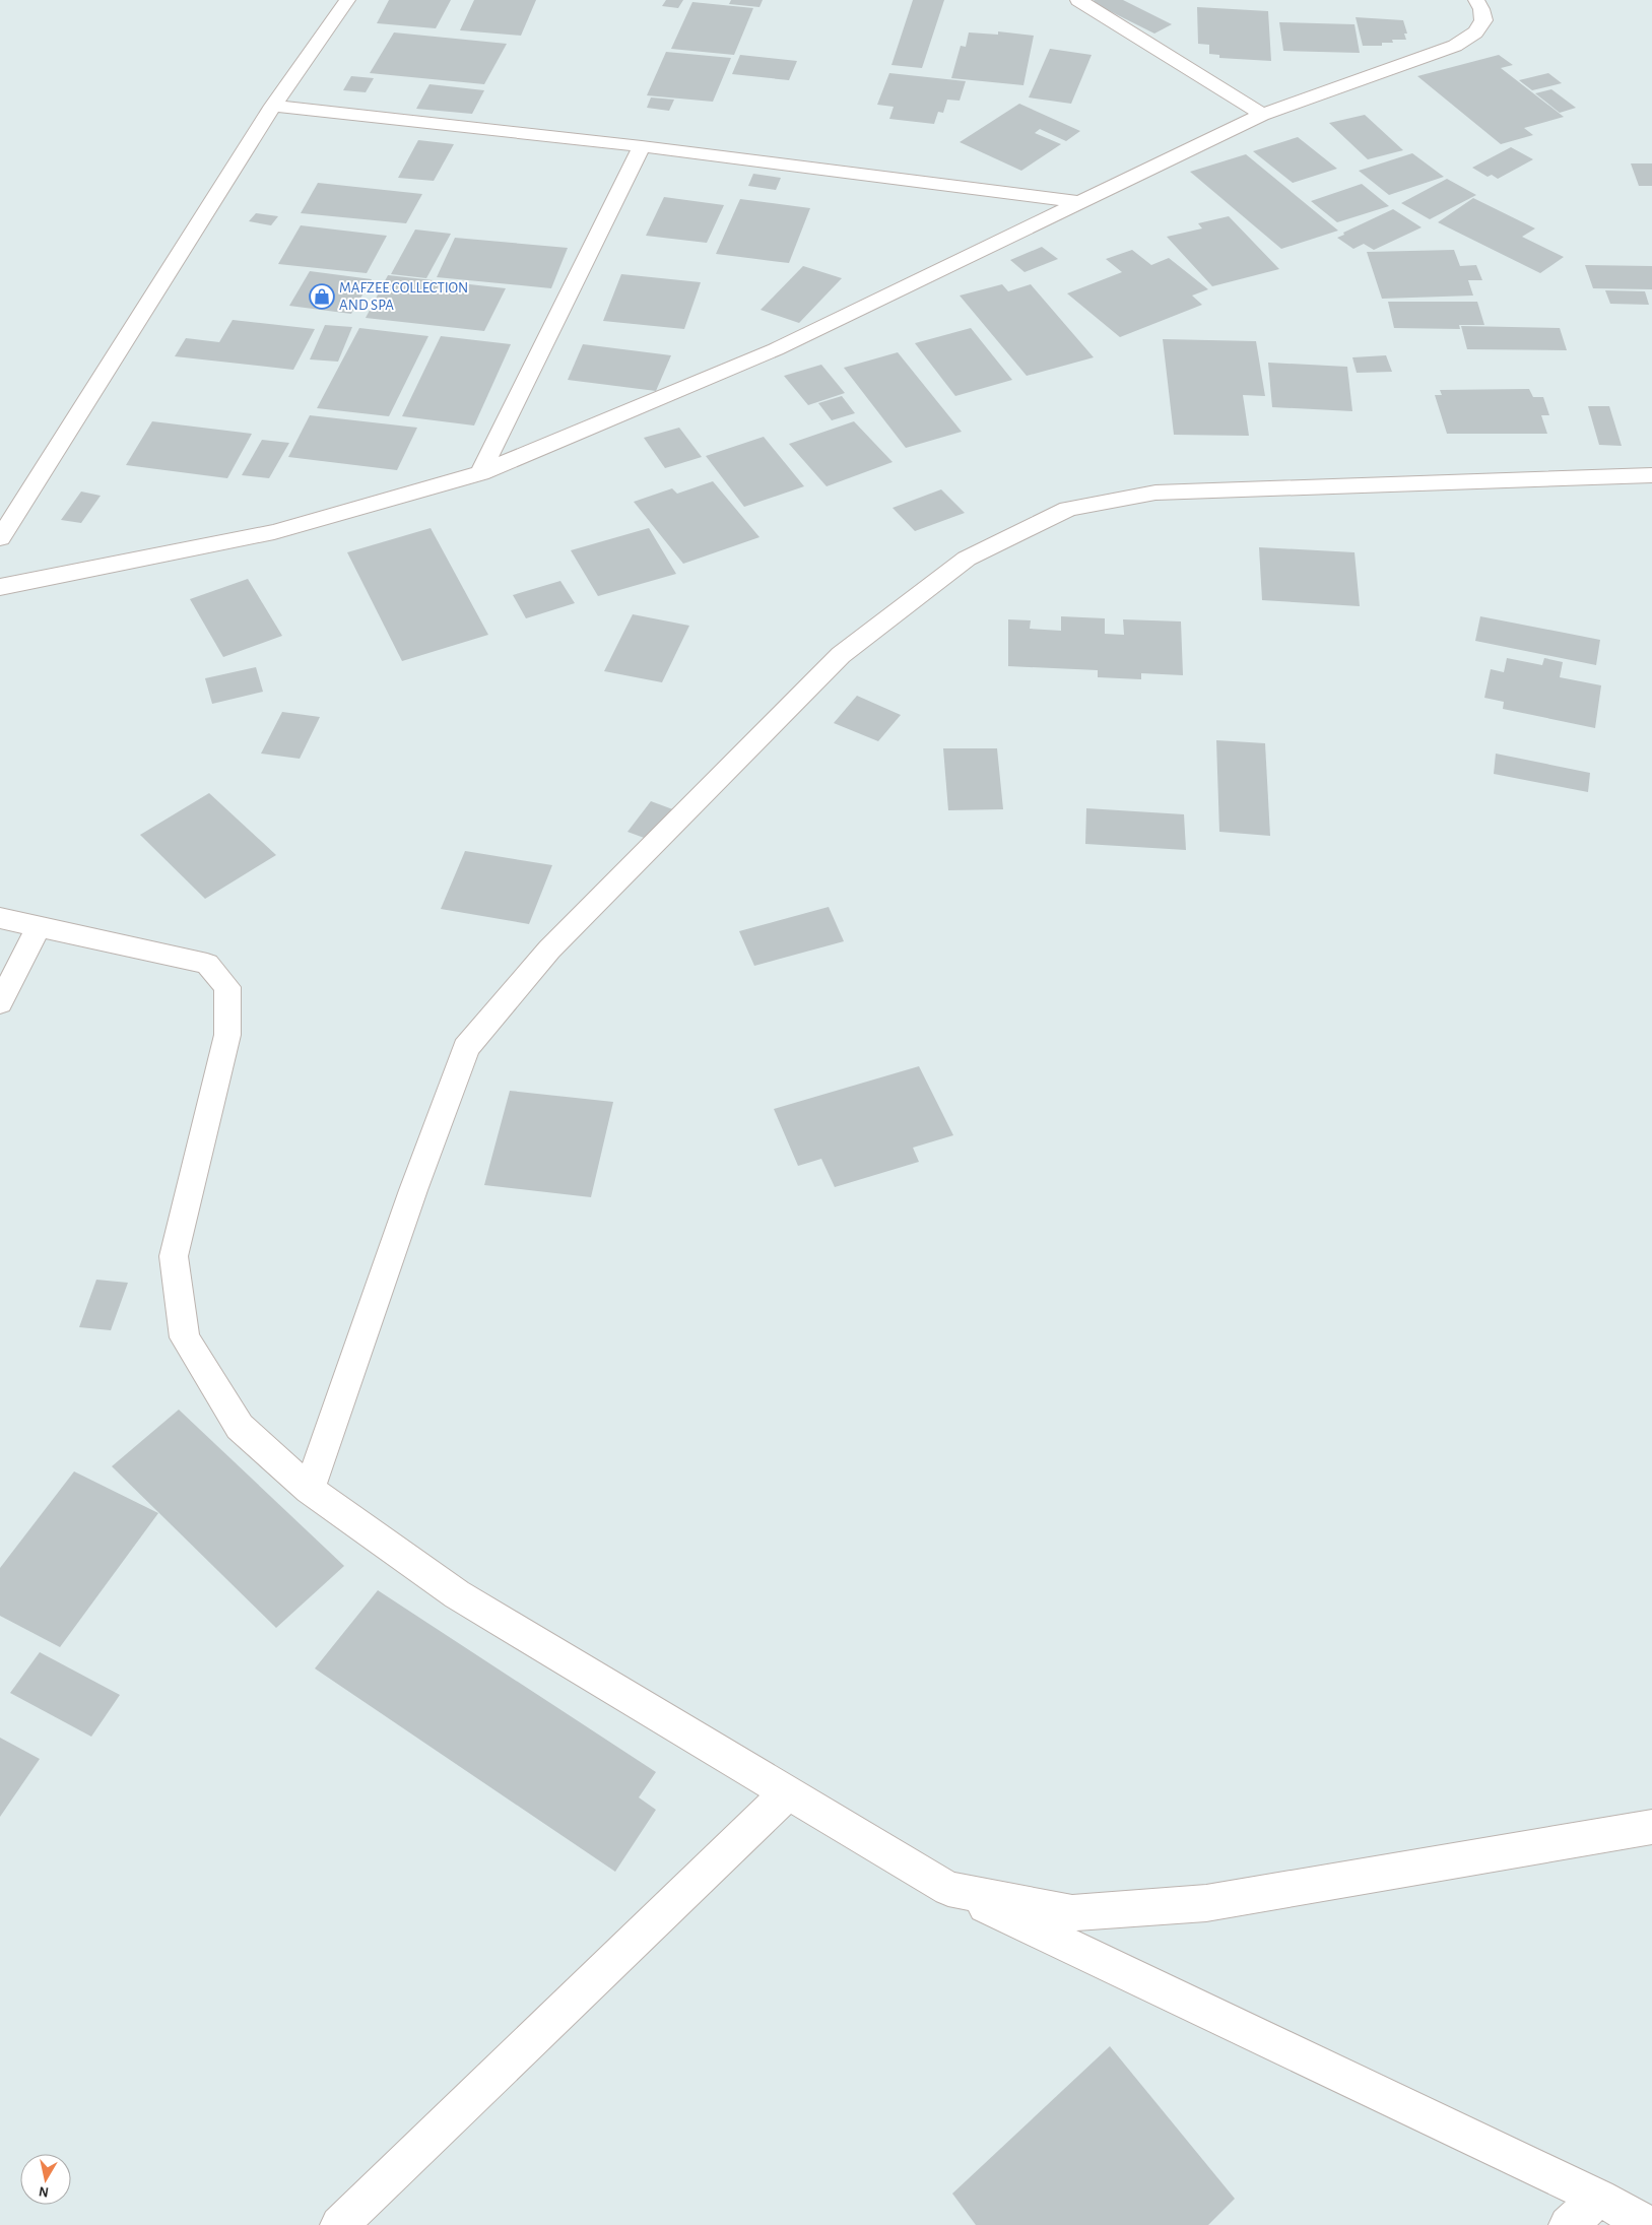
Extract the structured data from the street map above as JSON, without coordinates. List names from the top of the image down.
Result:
{
  "places": {
    "shop": ["MAFZEE COLLECTION AND SPA"]
  },
  "north": "bottom"
}
